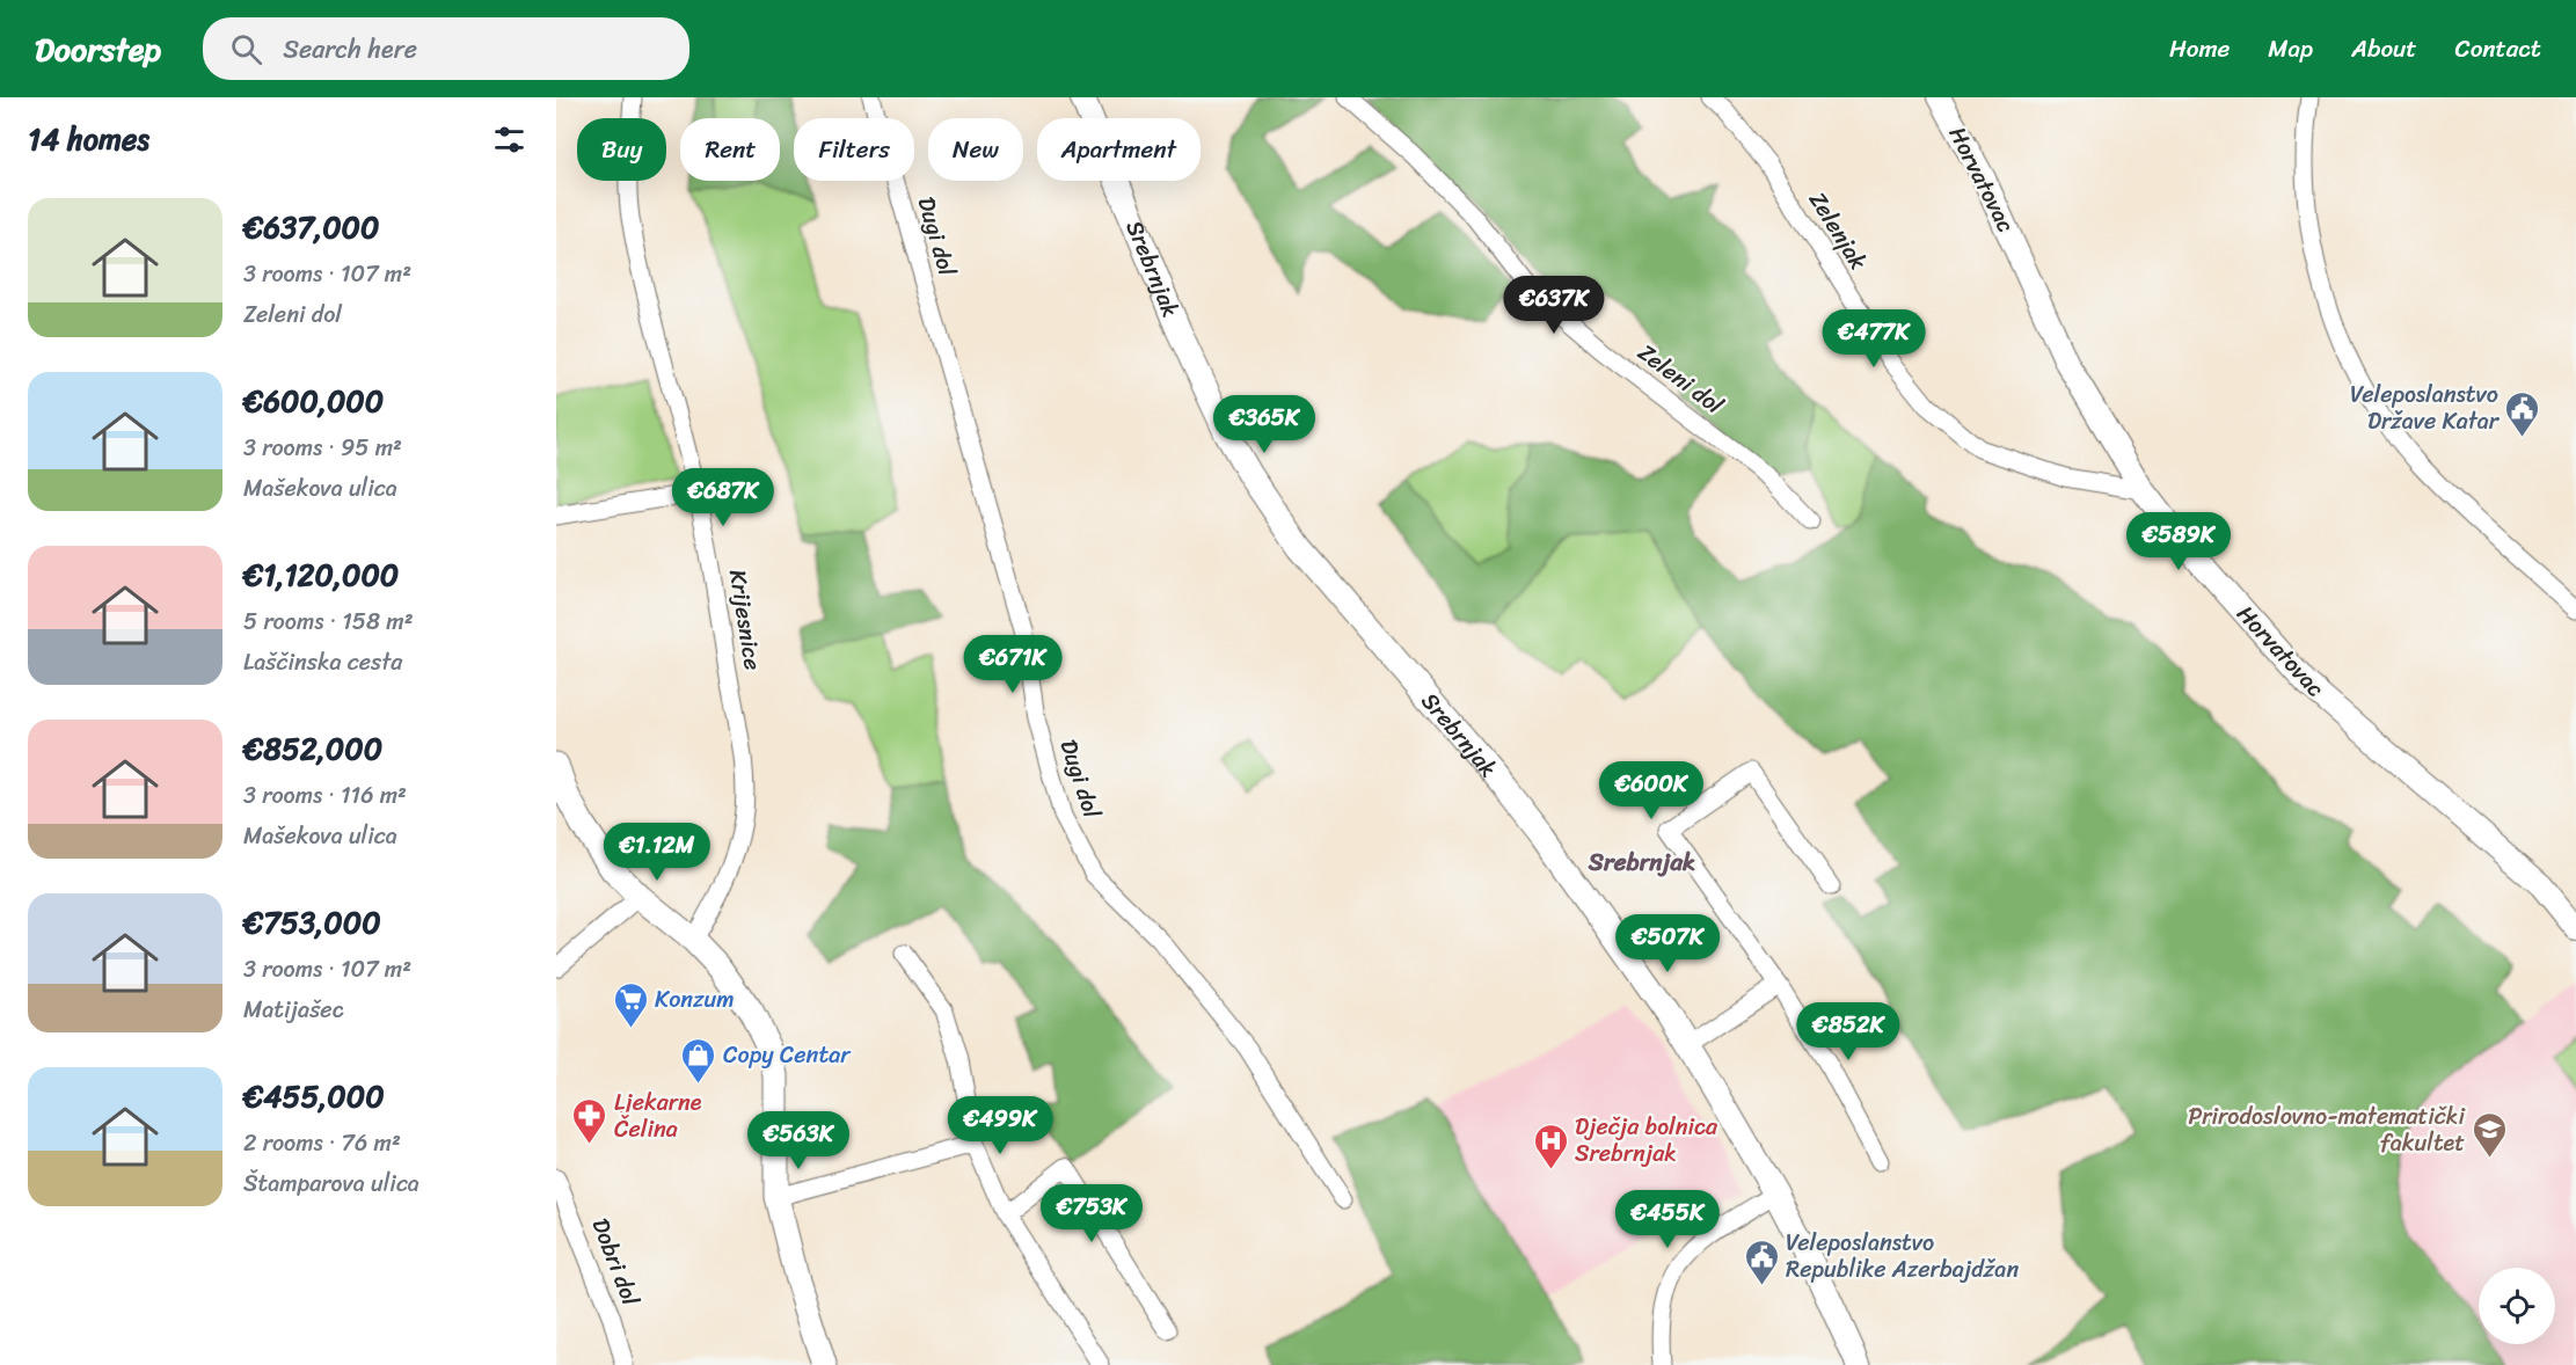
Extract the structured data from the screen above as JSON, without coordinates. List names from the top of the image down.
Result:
{
  "streets": {
    "main road": ["Srebrnjak"],
    "street": [
      "Horvatovac",
      "Zelenjak",
      "Dugi dol",
      "Zeleni dol",
      "Krijesnice",
      "Dobri dol"
    ]
  },
  "crossings": [
    ["Horvatovac", "Zelenjak"]
  ],
  "districts": ["Srebrnjak"],
  "places": {
    "public building": ["Veleposlanstvo Države Katar", "Veleposlanstvo Republike Azerbajdžan"],
    "supermarket": ["Konzum"],
    "shop": ["Copy Centar"],
    "pharmacy": ["Ljekarne Čelina"],
    "school or university": ["Prirodoslovno-matematički fakultet"],
    "hospital": ["Dječja bolnica Srebrnjak"]
  },
  "page": {
    "header": "Doorstep",
    "search": "Search here",
    "nav": [
      "Home",
      "Map",
      "About",
      "Contact"
    ],
    "heading": "14 homes",
    "chip": [
      "Buy",
      "Rent",
      "Filters",
      "New",
      "Apartment"
    ],
    "list": [
      {
        "name": "€637,000",
        "note": "3 rooms · 107 m² · Zeleni dol"
      },
      {
        "name": "€600,000",
        "note": "3 rooms · 95 m² · Mašekova ulica"
      },
      {
        "name": "€1,120,000",
        "note": "5 rooms · 158 m² · Laščinska cesta"
      },
      {
        "name": "€852,000",
        "note": "3 rooms · 116 m² · Mašekova ulica"
      },
      {
        "name": "€753,000",
        "note": "3 rooms · 107 m² · Matijašec"
      },
      {
        "name": "€455,000",
        "note": "2 rooms · 76 m² · Štamparova ulica"
      }
    ],
    "price": [
      "€637K",
      "€477K",
      "€365K",
      "€687K",
      "€589K",
      "€671K",
      "€600K",
      "€1.12M",
      "€507K",
      "€852K",
      "€499K",
      "€563K",
      "€753K",
      "€455K"
    ]
  }
}
